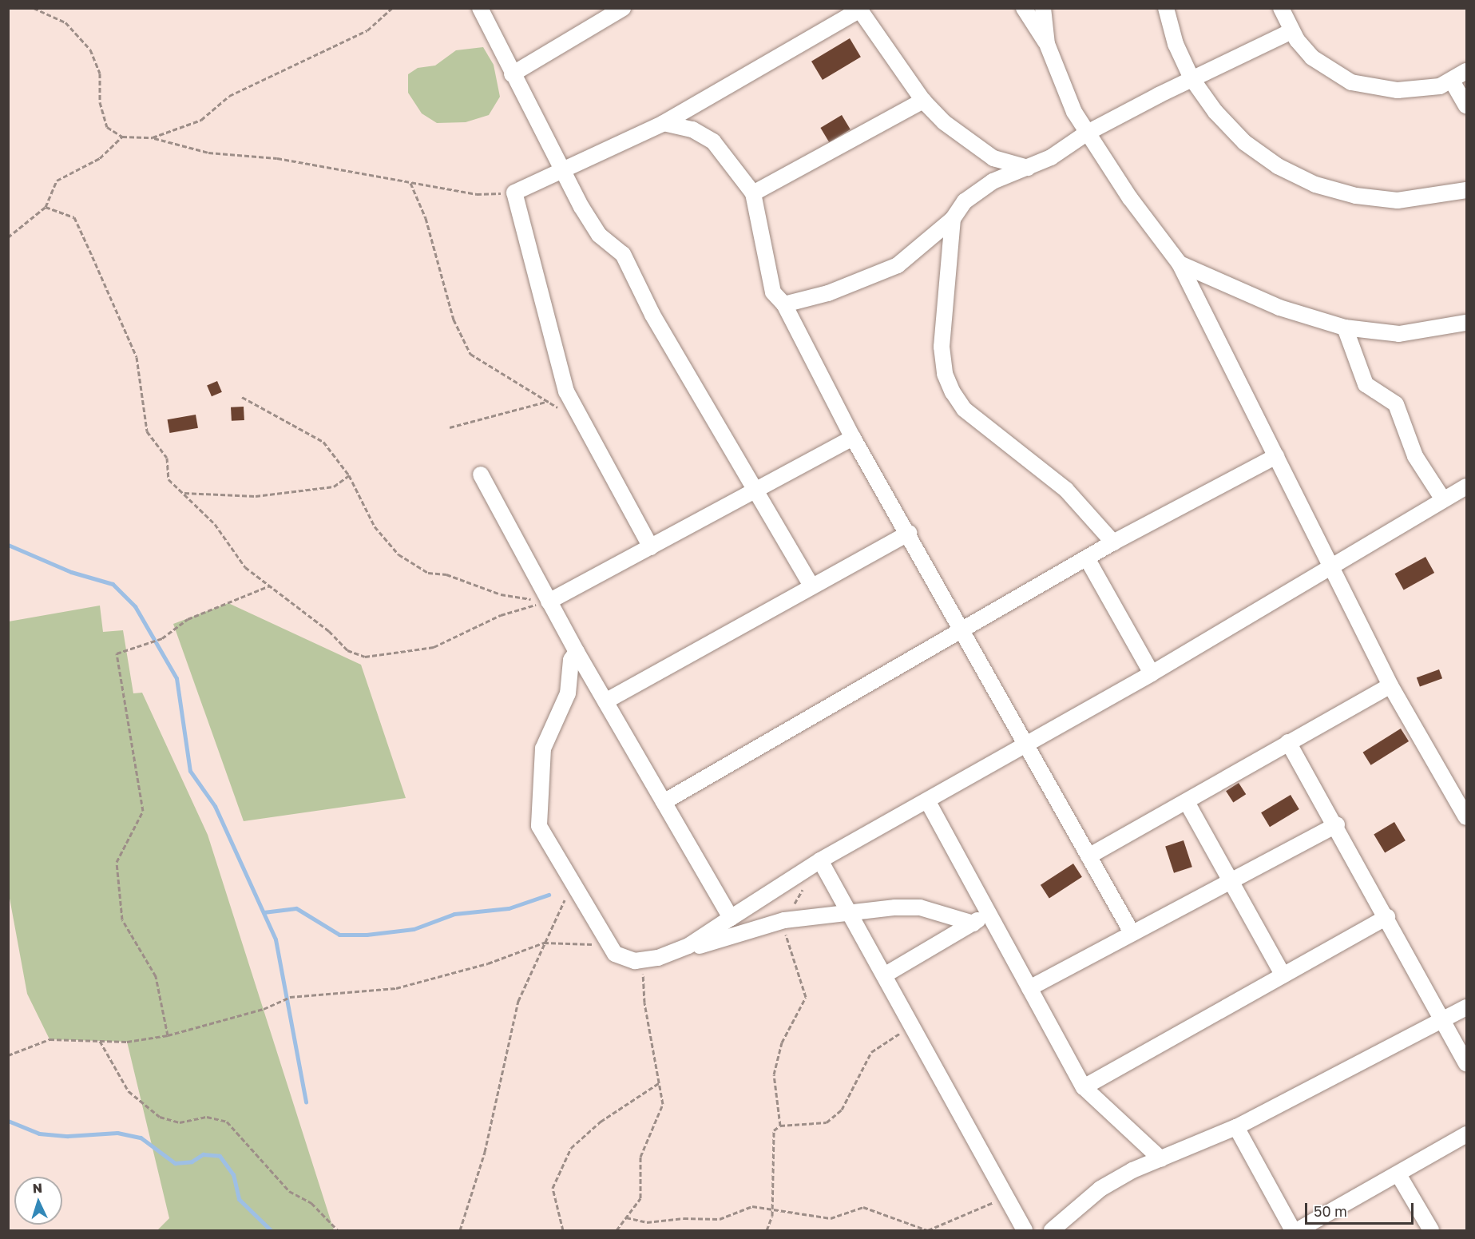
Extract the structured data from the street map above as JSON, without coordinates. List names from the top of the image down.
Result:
{
  "scale_bar": "50 m",
  "north": "top"
}
